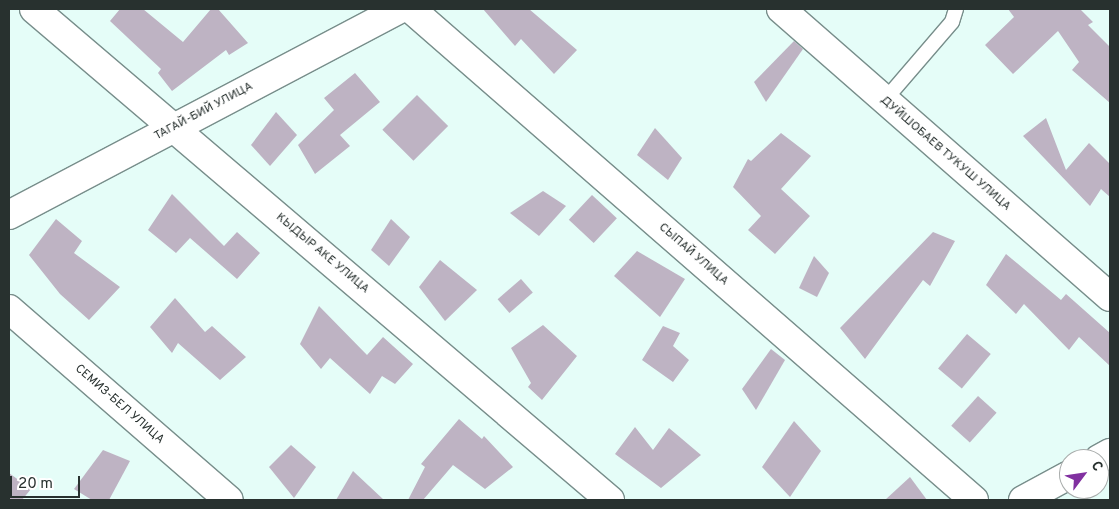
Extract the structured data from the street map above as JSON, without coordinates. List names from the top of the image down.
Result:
{
  "streets": {
    "street": [
      "ТАГАЙ-БИЙ УЛИЦА",
      "ДУЙШОБАЕВ ТУКУШ УЛИЦА",
      "КЫДЫР АКЕ УЛИЦА",
      "СЫПАЙ УЛИЦА",
      "СЕМИЗ-БЕЛ УЛИЦА"
    ]
  },
  "crossings": [
    ["ТАГАЙ-БИЙ УЛИЦА", "КЫДЫР АКЕ УЛИЦА"]
  ],
  "scale_bar": "20 m",
  "north": "top right"
}
